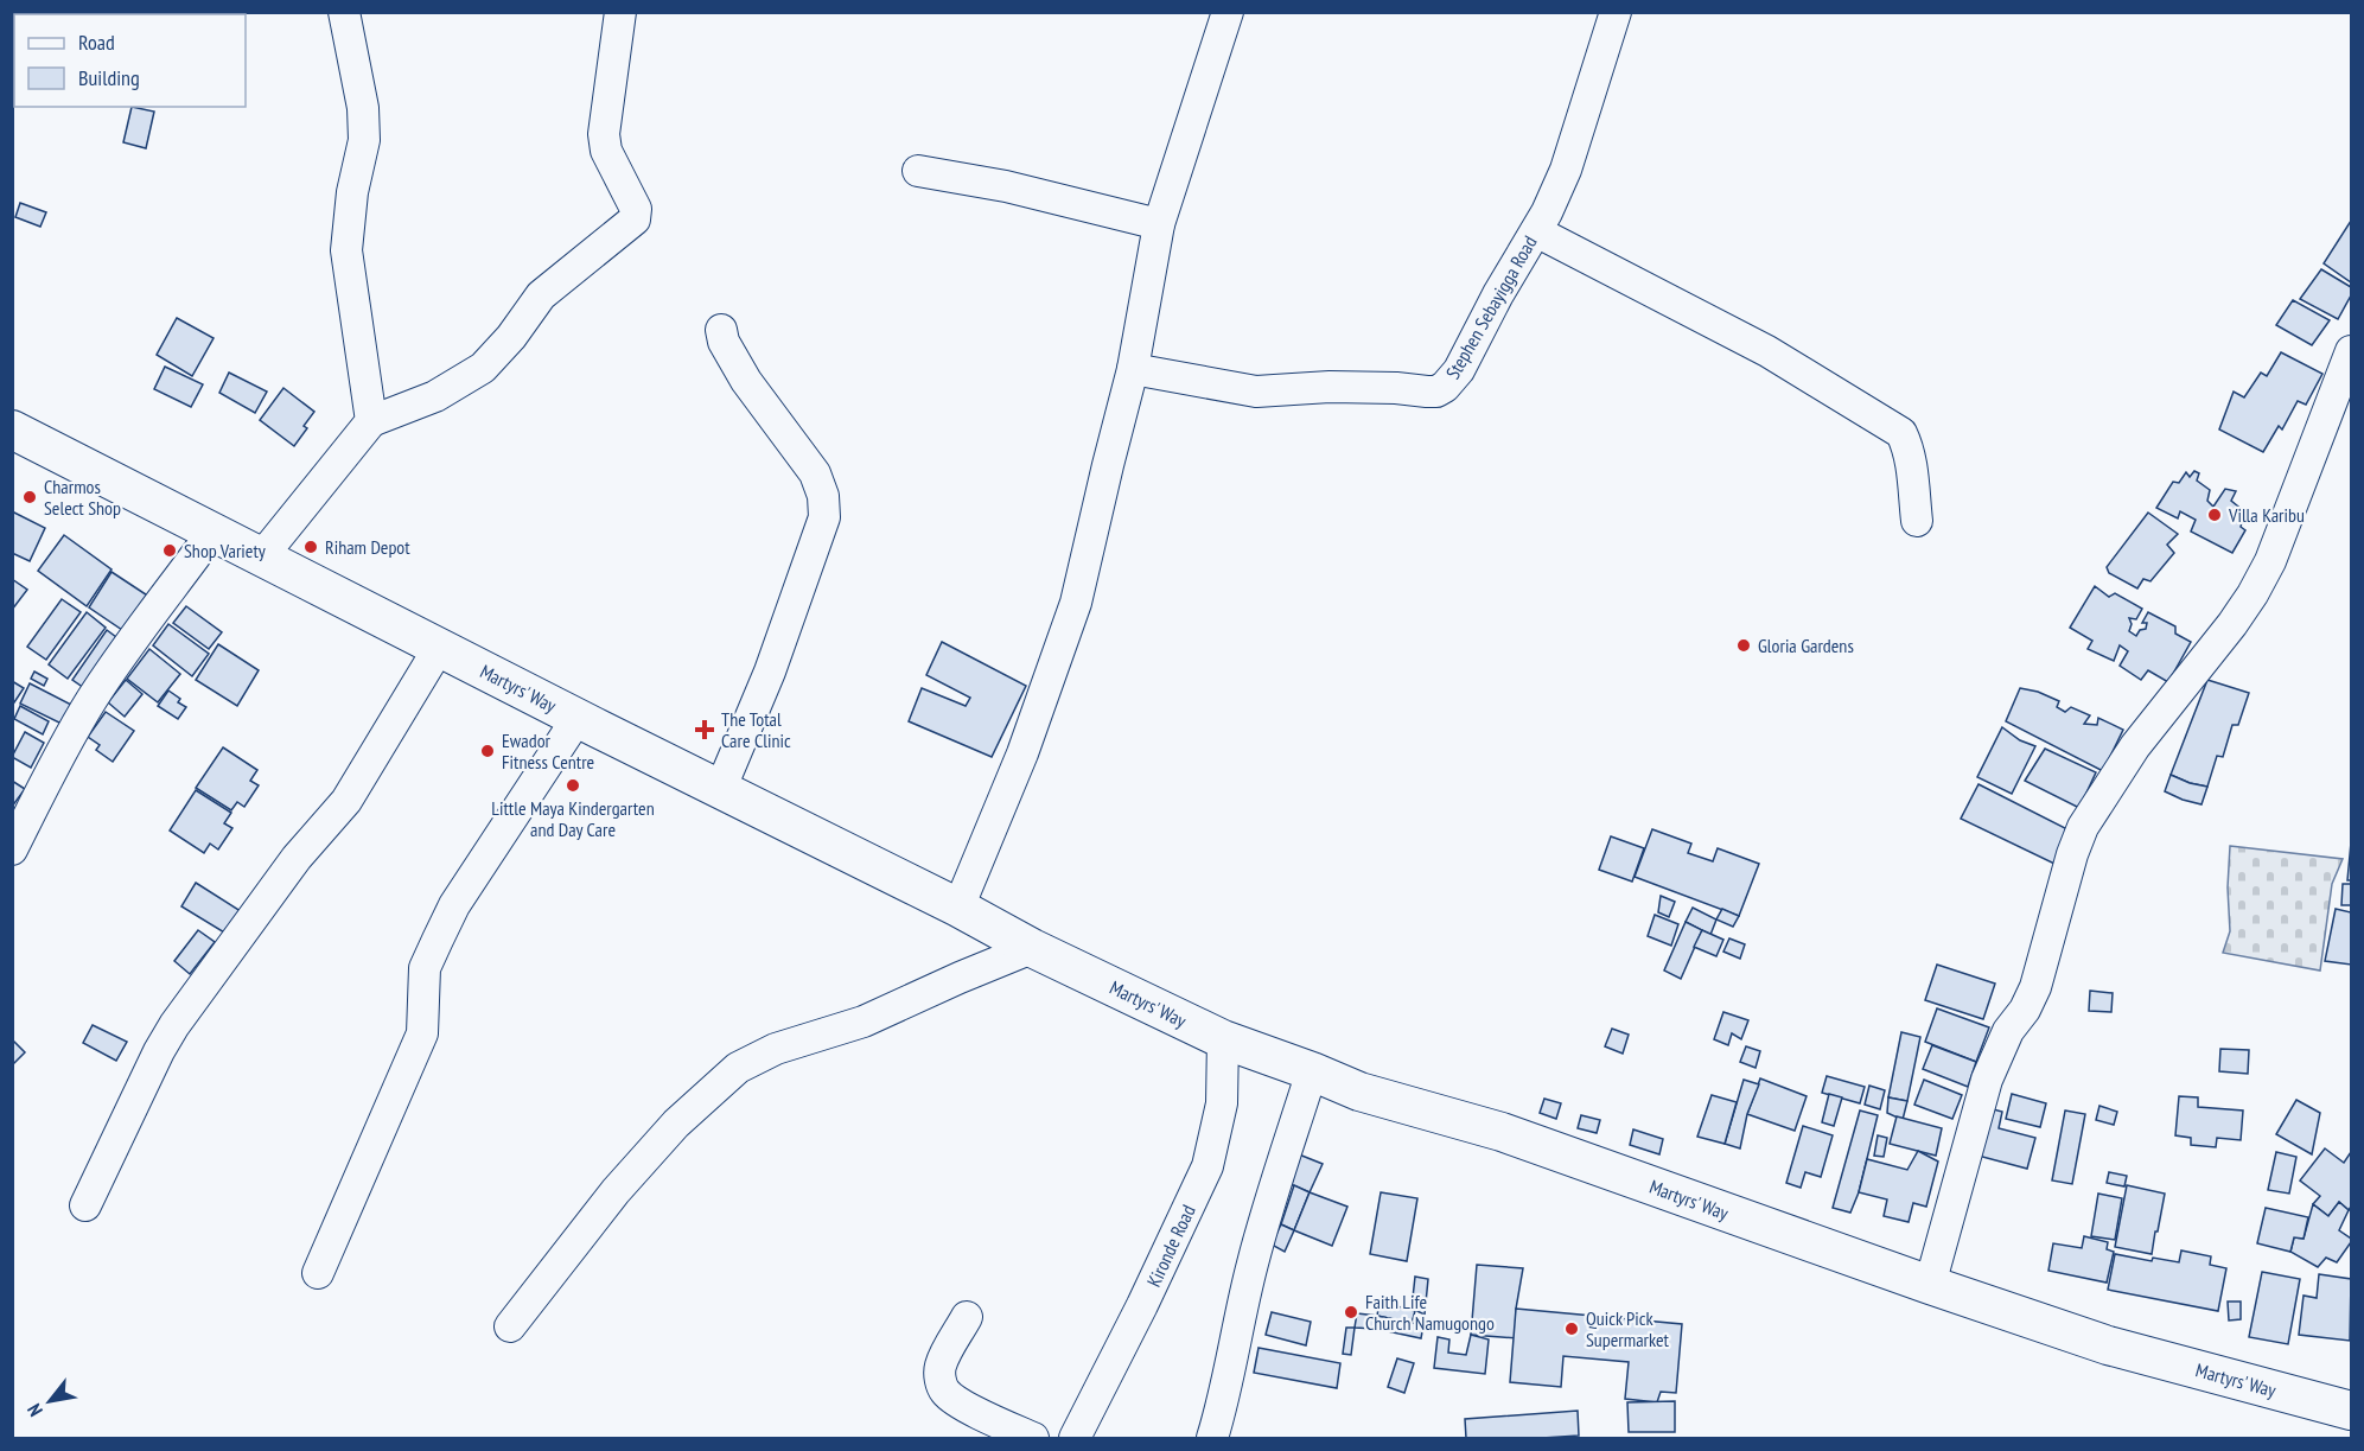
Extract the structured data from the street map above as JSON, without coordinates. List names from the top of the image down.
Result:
{
  "streets": {
    "main road": ["Martyrs' Way"],
    "street": ["Stephen Sebayigga Road", "Kironde Road"]
  },
  "crossings": [
    ["Martyrs' Way", "Kironde Road"]
  ],
  "places": {
    "other": [
      "Charmos Select Shop",
      "Villa Karibu",
      "Riham Depot",
      "Shop Variety",
      "Gloria Gardens",
      "Ewador Fitness Centre",
      "Little Maya Kindergarten and Day Care",
      "Faith Life Church Namugongo",
      "Quick Pick Supermarket"
    ],
    "health": ["The Total Care Clinic"]
  },
  "legend": ["Road", "Building"],
  "north": "bottom left"
}
